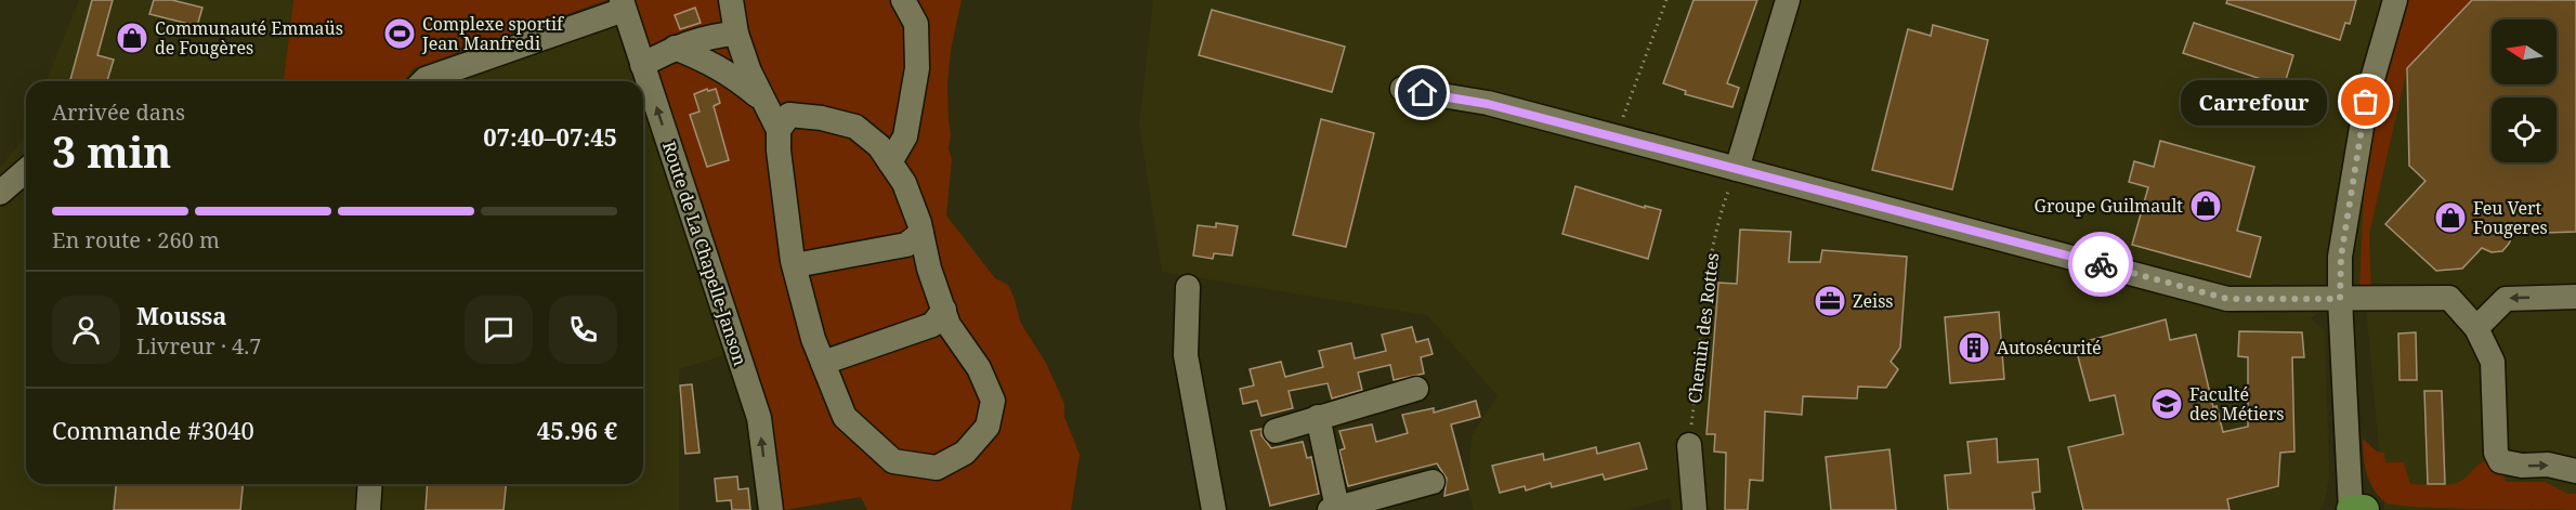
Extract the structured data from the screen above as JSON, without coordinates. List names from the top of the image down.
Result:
{
  "streets": {
    "street": ["Route de La Chapelle-Janson"],
    "path": ["Chemin des Rottes"]
  },
  "places": {
    "sports": ["Complexe sportif Jean Manfredi"],
    "shop": ["Communauté Emmaüs de Fougères", "Groupe Guilmault", "Feu Vert Fougeres"],
    "other": ["Carrefour"],
    "office": ["Zeiss"],
    "building": ["Autosécurité"],
    "school or university": ["Faculté des Métiers"]
  },
  "north": "left",
  "page": {
    "bubble": "Carrefour",
    "heading": ["3 min", "Arrivée dans", "07:40–07:45"],
    "panel": [
      "Moussa",
      "Livreur · 4.7",
      "Commande #3040",
      "45.96 €"
    ],
    "bar": "En route · 260 m"
  }
}
